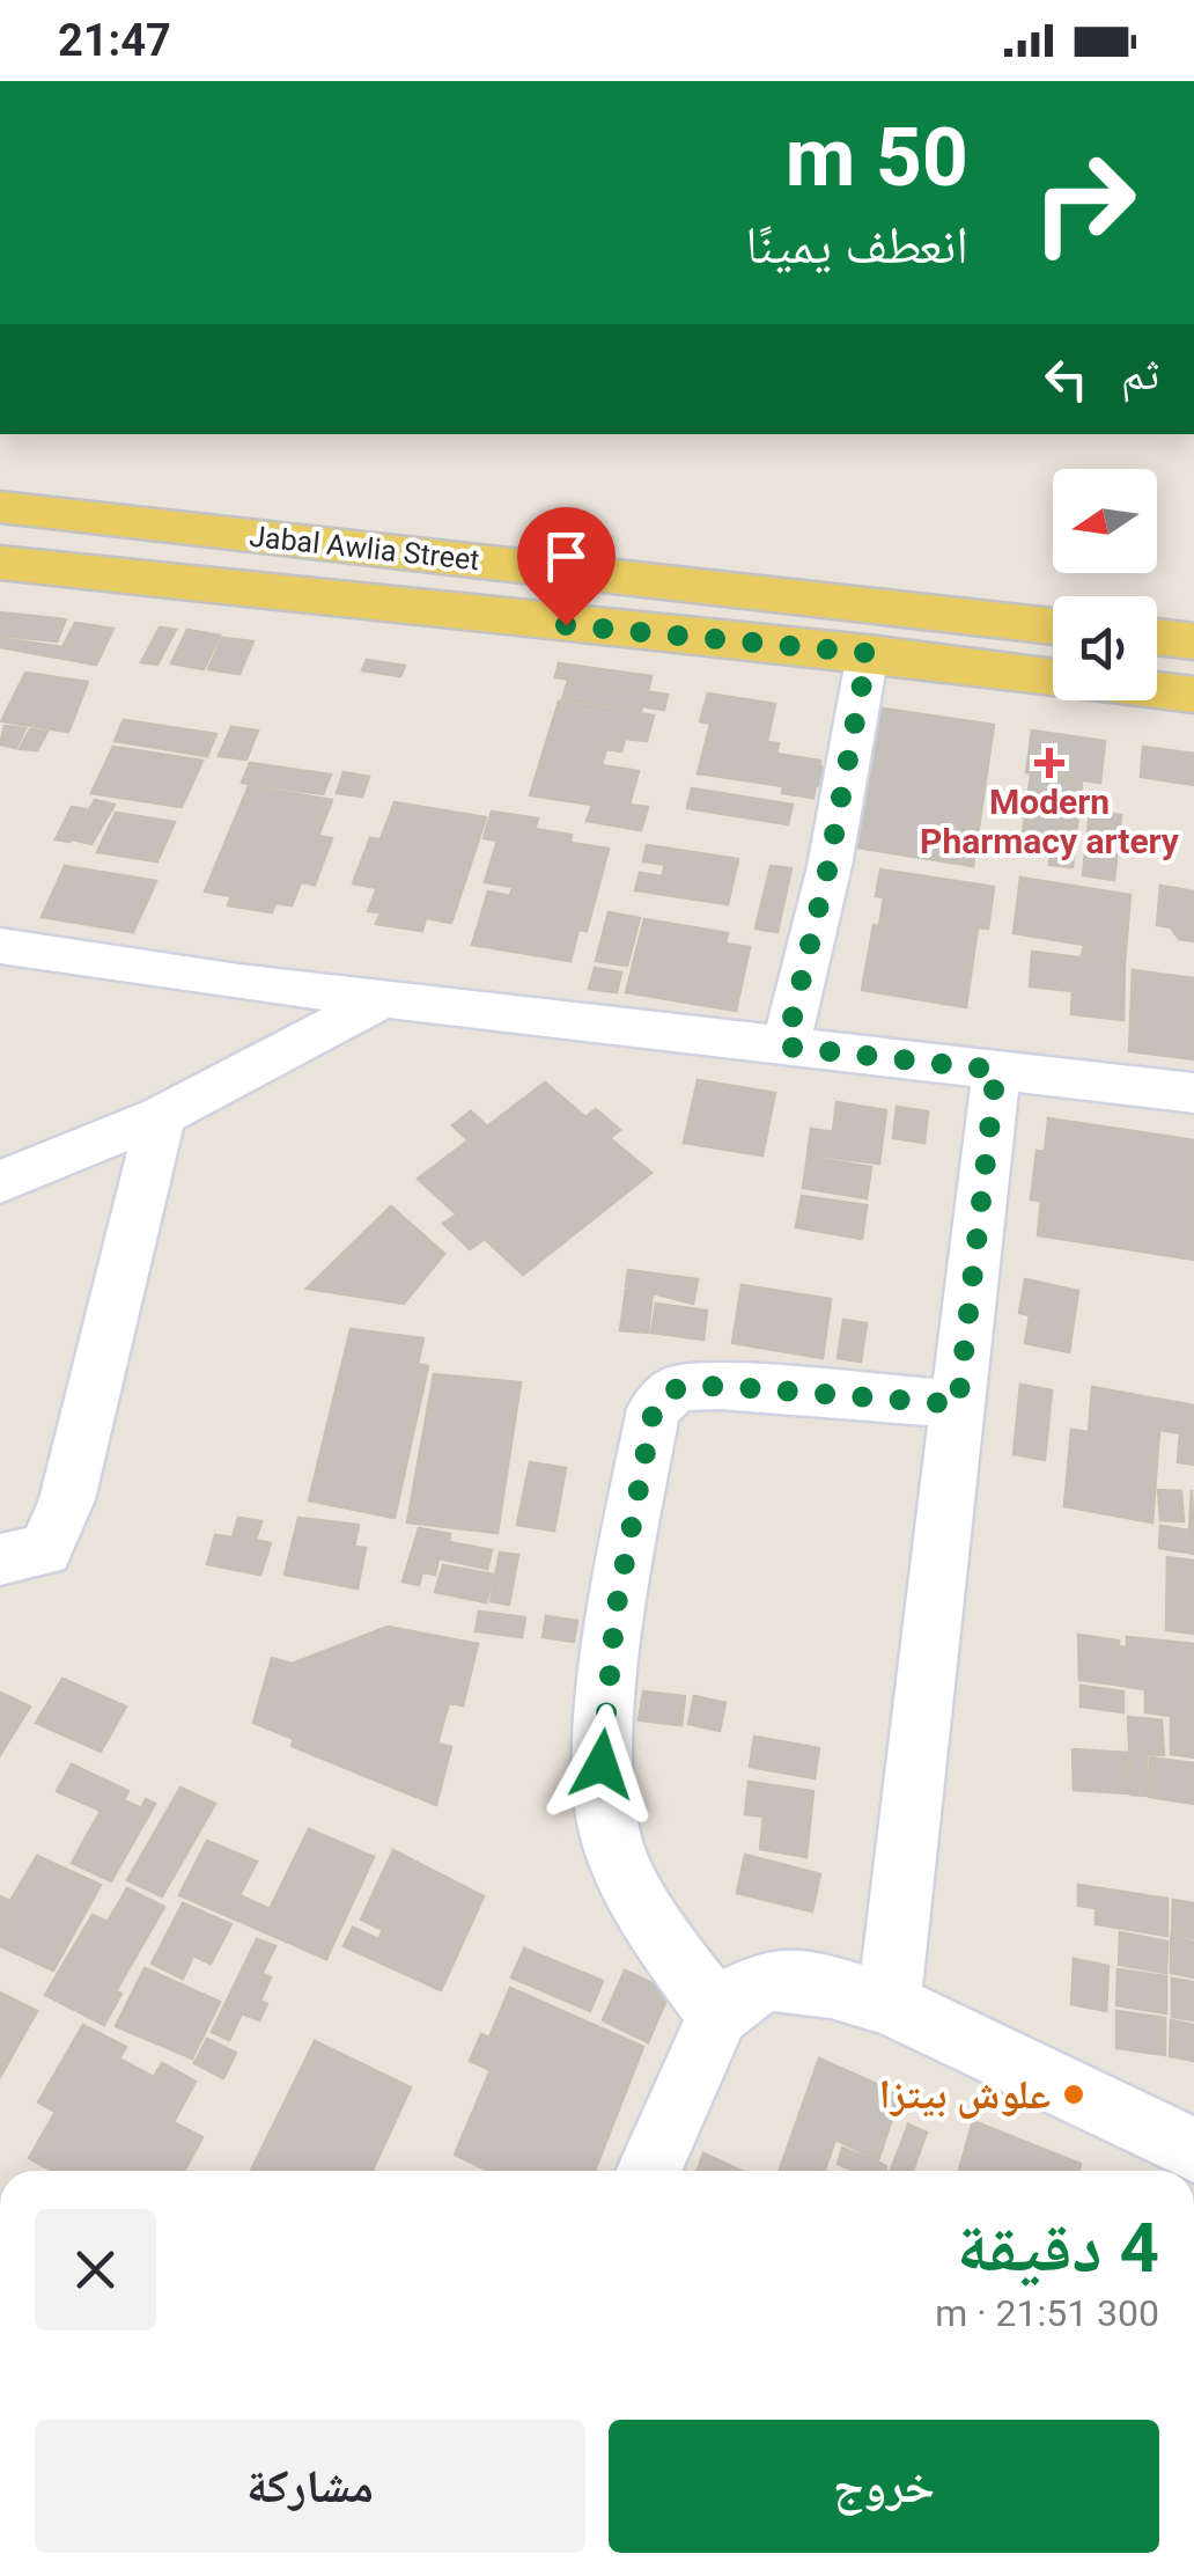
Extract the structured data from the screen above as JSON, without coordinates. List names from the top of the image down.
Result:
{
  "streets": {
    "main road": ["Jabal Awlia Street"]
  },
  "places": {
    "health": ["Modern Pharmacy artery"],
    "other": ["علوش بيتزا"]
  },
  "north": "left",
  "page": {
    "status": "21:47",
    "turn": ["50 m", "انعطف يمينًا"],
    "then": "ثم",
    "heading": ["4 دقيقة", "300 m · 21:51"],
    "buttons": ["خروج", "مشاركة"]
  }
}
